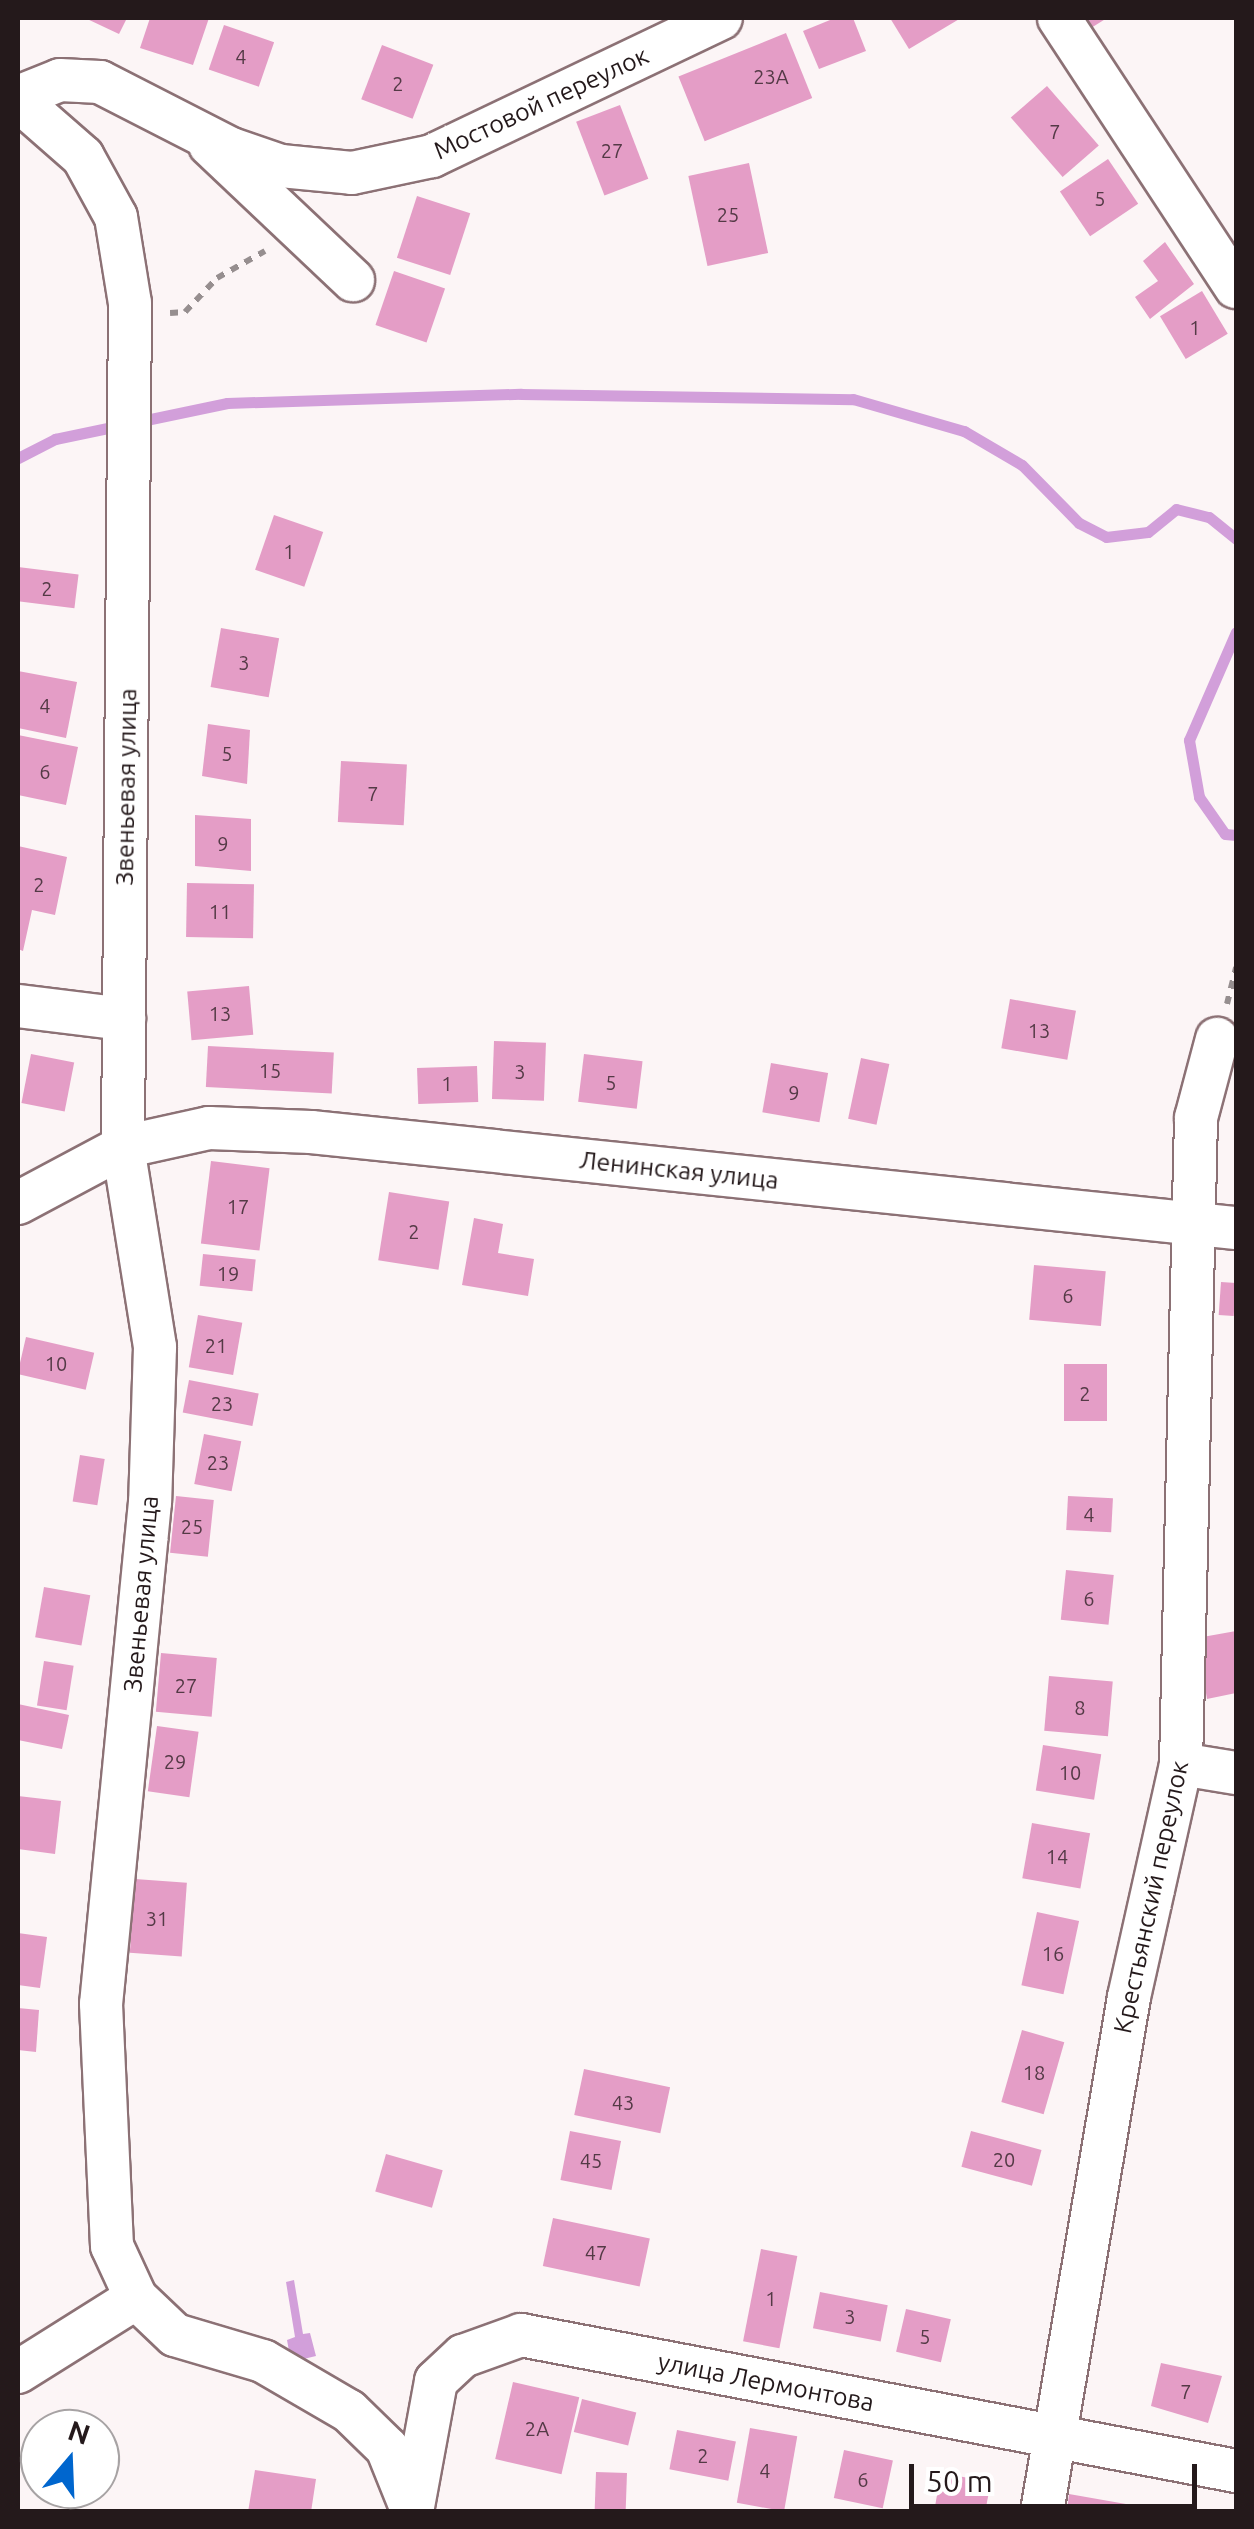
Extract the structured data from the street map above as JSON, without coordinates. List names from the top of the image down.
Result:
{
  "streets": {
    "street": [
      "Мостовой переулок",
      "Звеньевая улица",
      "Ленинская улица",
      "Крестьянский переулок",
      "улица Лермонтова"
    ]
  },
  "crossings": [
    ["Мостовой переулок", "Звеньевая улица"],
    ["Звеньевая улица", "Ленинская улица"],
    ["Звеньевая улица", "улица Лермонтова"],
    ["Ленинская улица", "Крестьянский переулок"],
    ["Крестьянский переулок", "улица Лермонтова"]
  ],
  "house_numbers": [
    "4",
    "23А",
    "2",
    "7",
    "27",
    "5",
    "25",
    "1",
    "1",
    "2",
    "3",
    "4",
    "5",
    "6",
    "7",
    "9",
    "2",
    "11",
    "13",
    "13",
    "15",
    "3",
    "5",
    "1",
    "9",
    "17",
    "2",
    "19",
    "6",
    "21",
    "10",
    "2",
    "23",
    "23",
    "4",
    "25",
    "6",
    "27",
    "8",
    "29",
    "10",
    "14",
    "31",
    "16",
    "18",
    "43",
    "20",
    "45",
    "47",
    "1",
    "3",
    "5",
    "7",
    "2А",
    "2",
    "4",
    "6"
  ],
  "scale_bar": "50 m",
  "north": "top"
}
